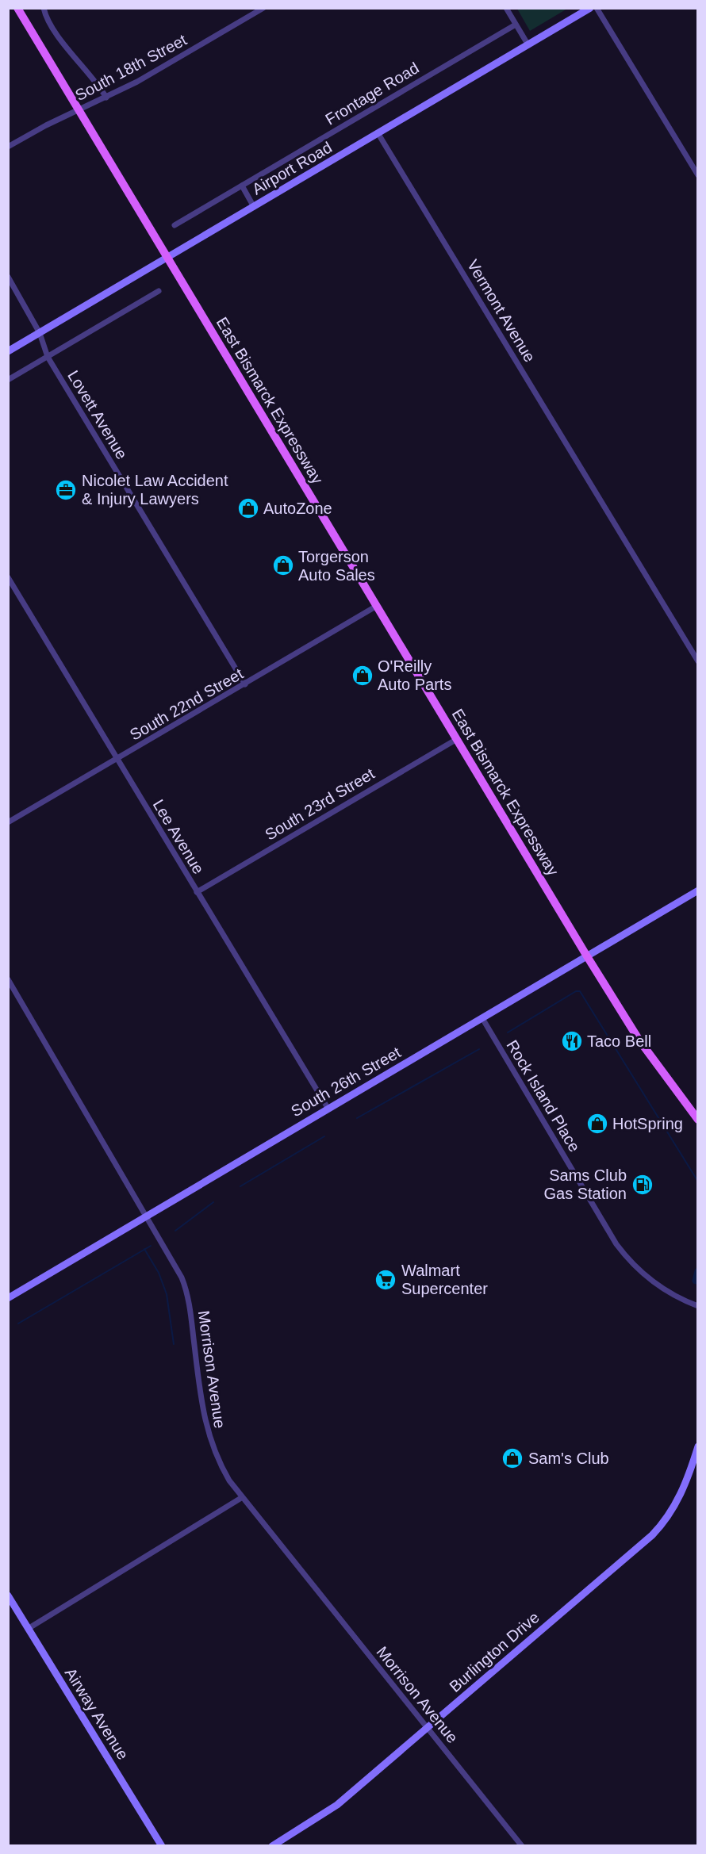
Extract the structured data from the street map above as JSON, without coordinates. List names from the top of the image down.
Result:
{
  "streets": {
    "main road": ["East Bismarck Expressway"],
    "street": [
      "South 18th Street",
      "Frontage Road",
      "Airport Road",
      "Vermont Avenue",
      "Lovett Avenue",
      "South 22nd Street",
      "South 23rd Street",
      "Lee Avenue",
      "South 26th Street",
      "Rock Island Place",
      "Morrison Avenue",
      "Burlington Drive",
      "Airway Avenue"
    ]
  },
  "crossings": [
    ["South 18th Street", "East Bismarck Expressway"],
    ["Airport Road", "Vermont Avenue"],
    ["Airport Road", "East Bismarck Expressway"],
    ["Airport Road", "Lovett Avenue"],
    ["East Bismarck Expressway", "South 22nd Street"],
    ["East Bismarck Expressway", "South 23rd Street"],
    ["East Bismarck Expressway", "South 26th Street"],
    ["Lovett Avenue", "South 22nd Street"],
    ["South 22nd Street", "Lee Avenue"],
    ["South 23rd Street", "Lee Avenue"],
    ["Lee Avenue", "South 26th Street"],
    ["South 26th Street", "Rock Island Place"],
    ["South 26th Street", "Morrison Avenue"],
    ["Morrison Avenue", "Burlington Drive"]
  ],
  "places": {
    "office": ["Nicolet Law Accident & Injury Lawyers"],
    "shop": [
      "AutoZone",
      "Torgerson Auto Sales",
      "O'Reilly Auto Parts",
      "HotSpring",
      "Sam's Club"
    ],
    "restaurant": ["Taco Bell"],
    "fuel station": ["Sams Club Gas Station"],
    "supermarket": ["Walmart Supercenter"]
  }
}
